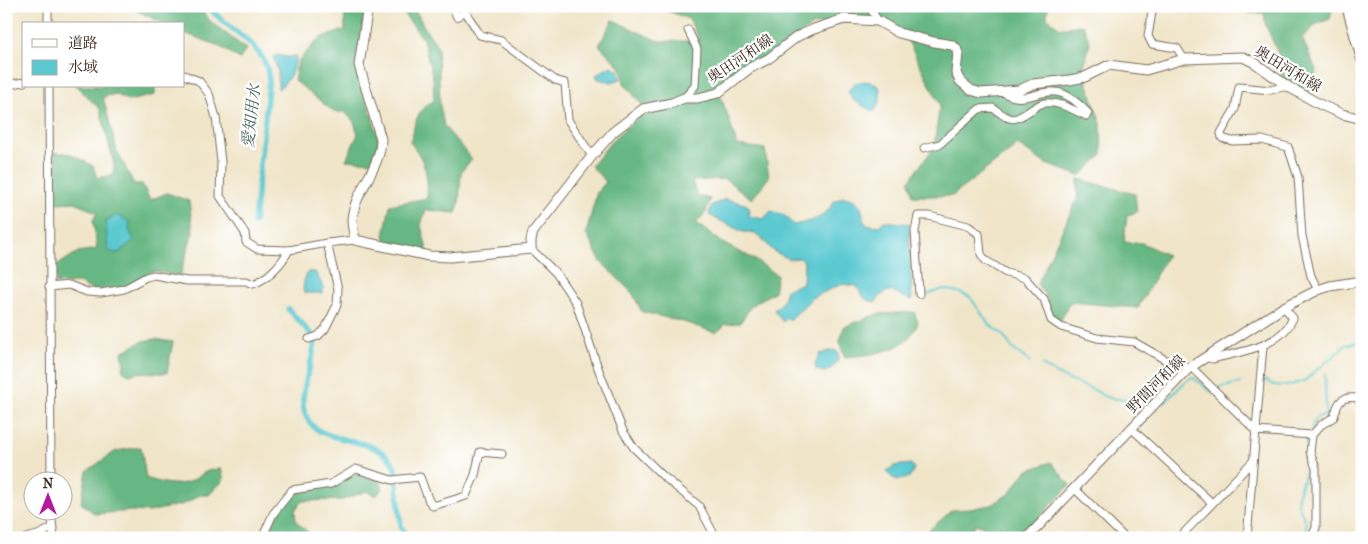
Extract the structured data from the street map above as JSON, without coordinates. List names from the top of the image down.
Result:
{
  "streets": {
    "main road": ["奥田河和線", "野間河和線"]
  },
  "water": ["愛知用水"],
  "legend": ["道路", "水域"],
  "north": "top"
}
